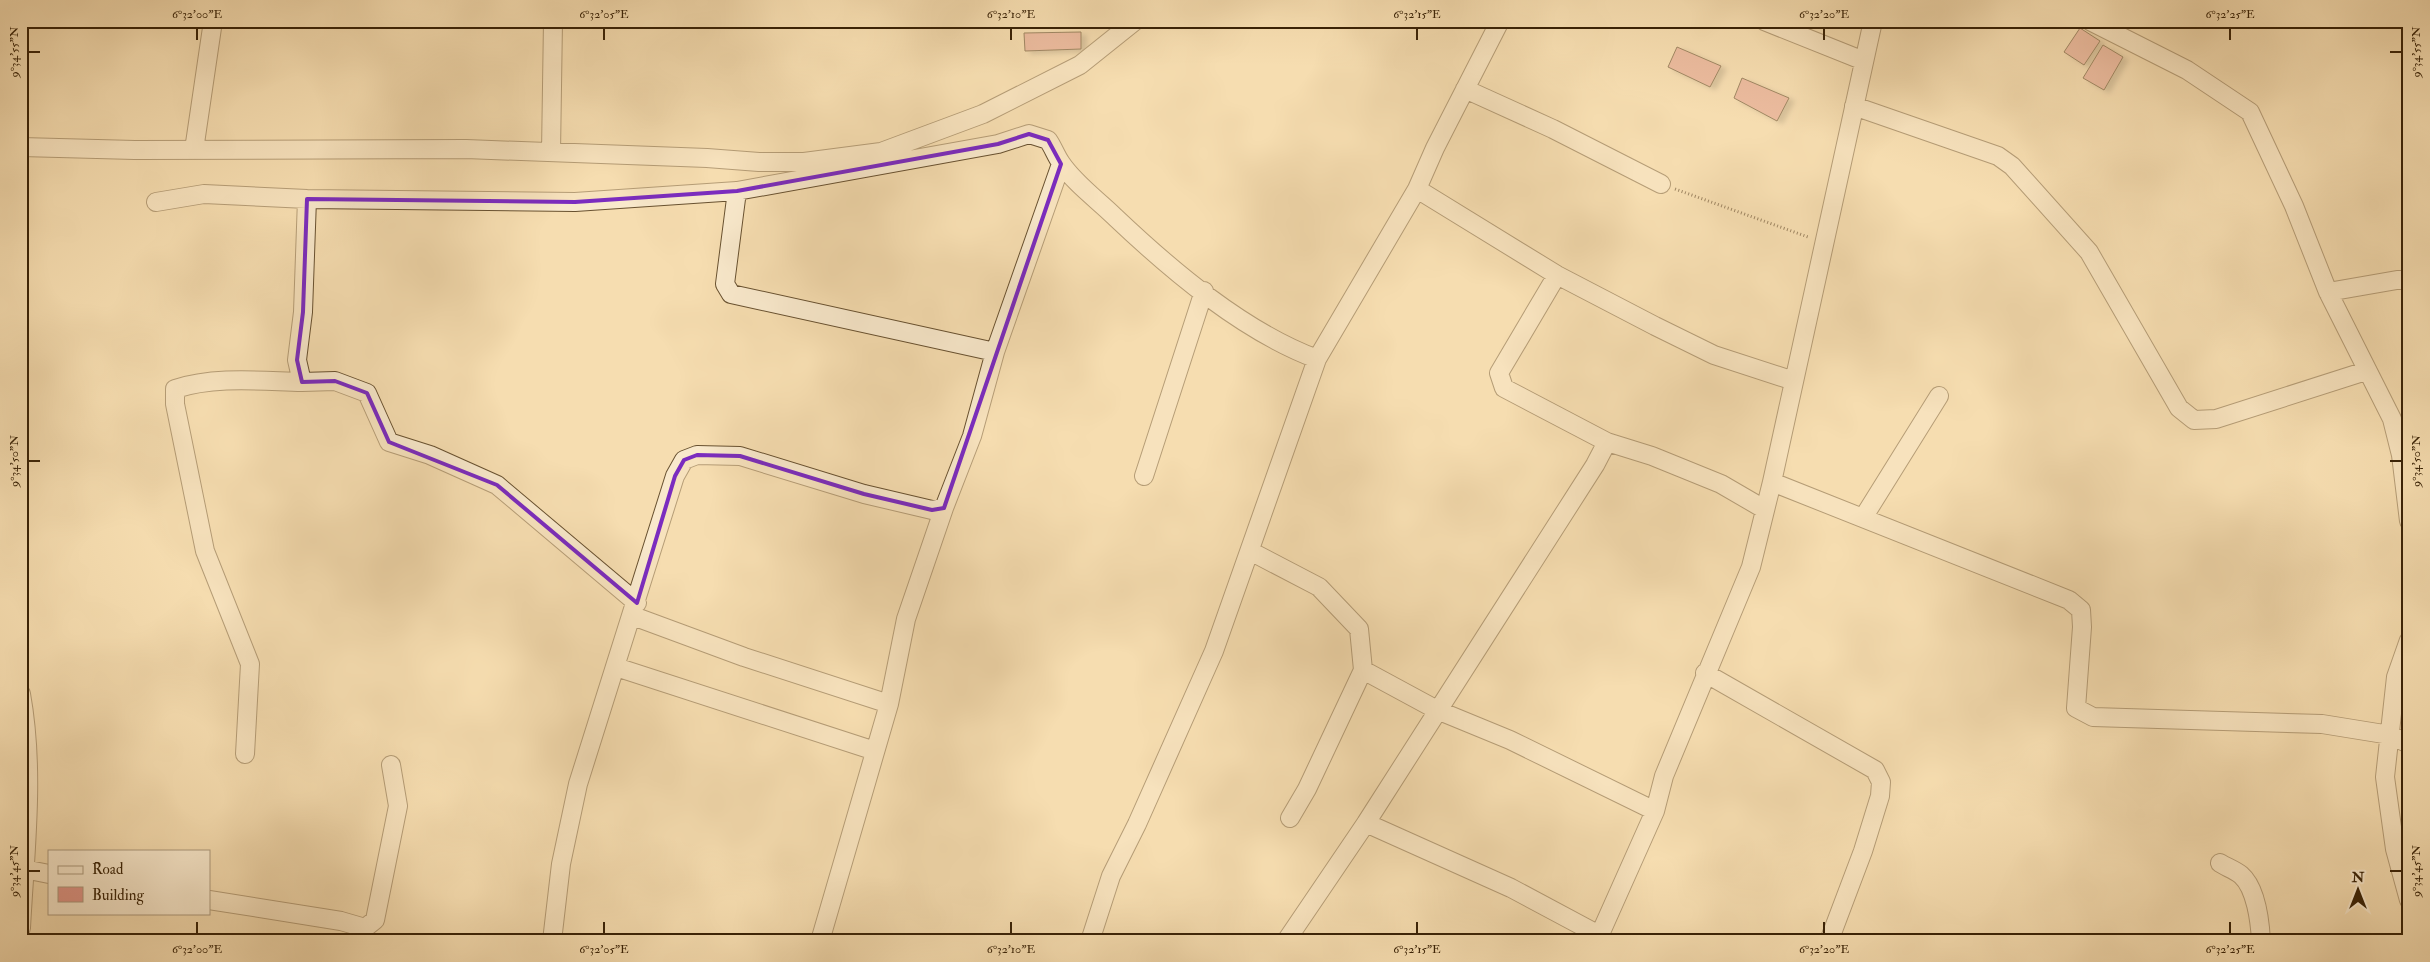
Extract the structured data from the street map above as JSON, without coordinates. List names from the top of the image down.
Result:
{
  "legend": ["Road", "Building"],
  "north": "top",
  "coordinates": [
    "6°32'00\"E",
    "6°32'05\"E",
    "6°32'10\"E",
    "6°32'15\"E",
    "6°32'20\"E",
    "6°32'25\"E",
    "9°34'55\"N",
    "9°34'50\"N",
    "9°34'45\"N"
  ]
}
